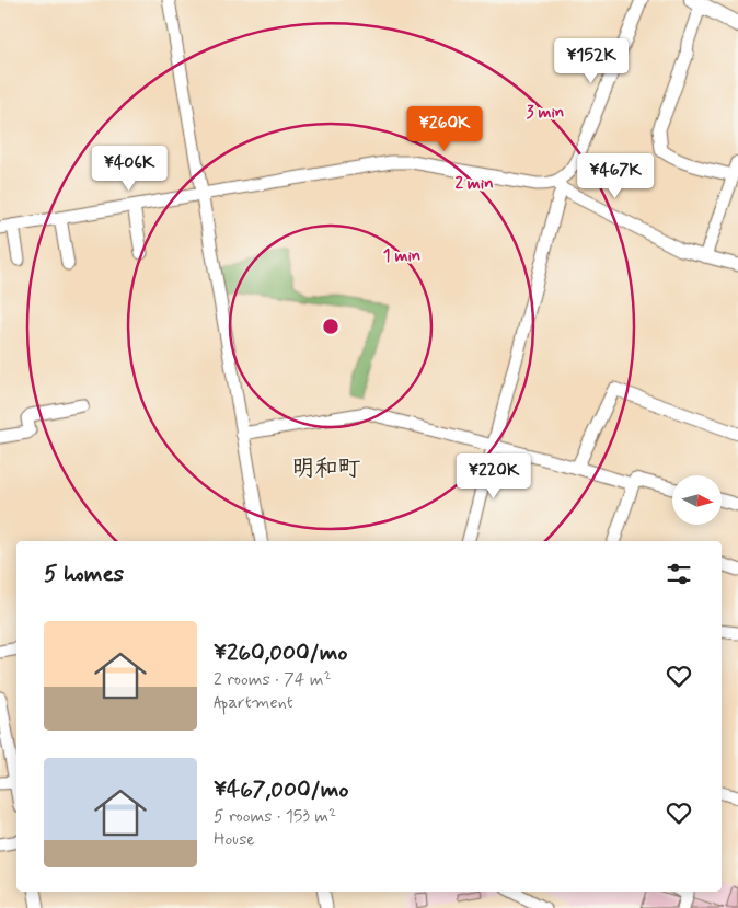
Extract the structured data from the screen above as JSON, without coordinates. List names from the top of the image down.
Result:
{
  "districts": ["明和町"],
  "north": "right",
  "page": {
    "price": [
      "¥152K",
      "¥260K",
      "¥406K",
      "¥467K",
      "¥220K"
    ],
    "heading": "5 homes",
    "list": [
      {
        "name": "¥260,000/mo",
        "note": "2 rooms · 74 m² · Apartment"
      },
      {
        "name": "¥467,000/mo",
        "note": "5 rooms · 153 m² · House"
      }
    ]
  },
  "rings": ["3 min", "2 min", "1 min"]
}
